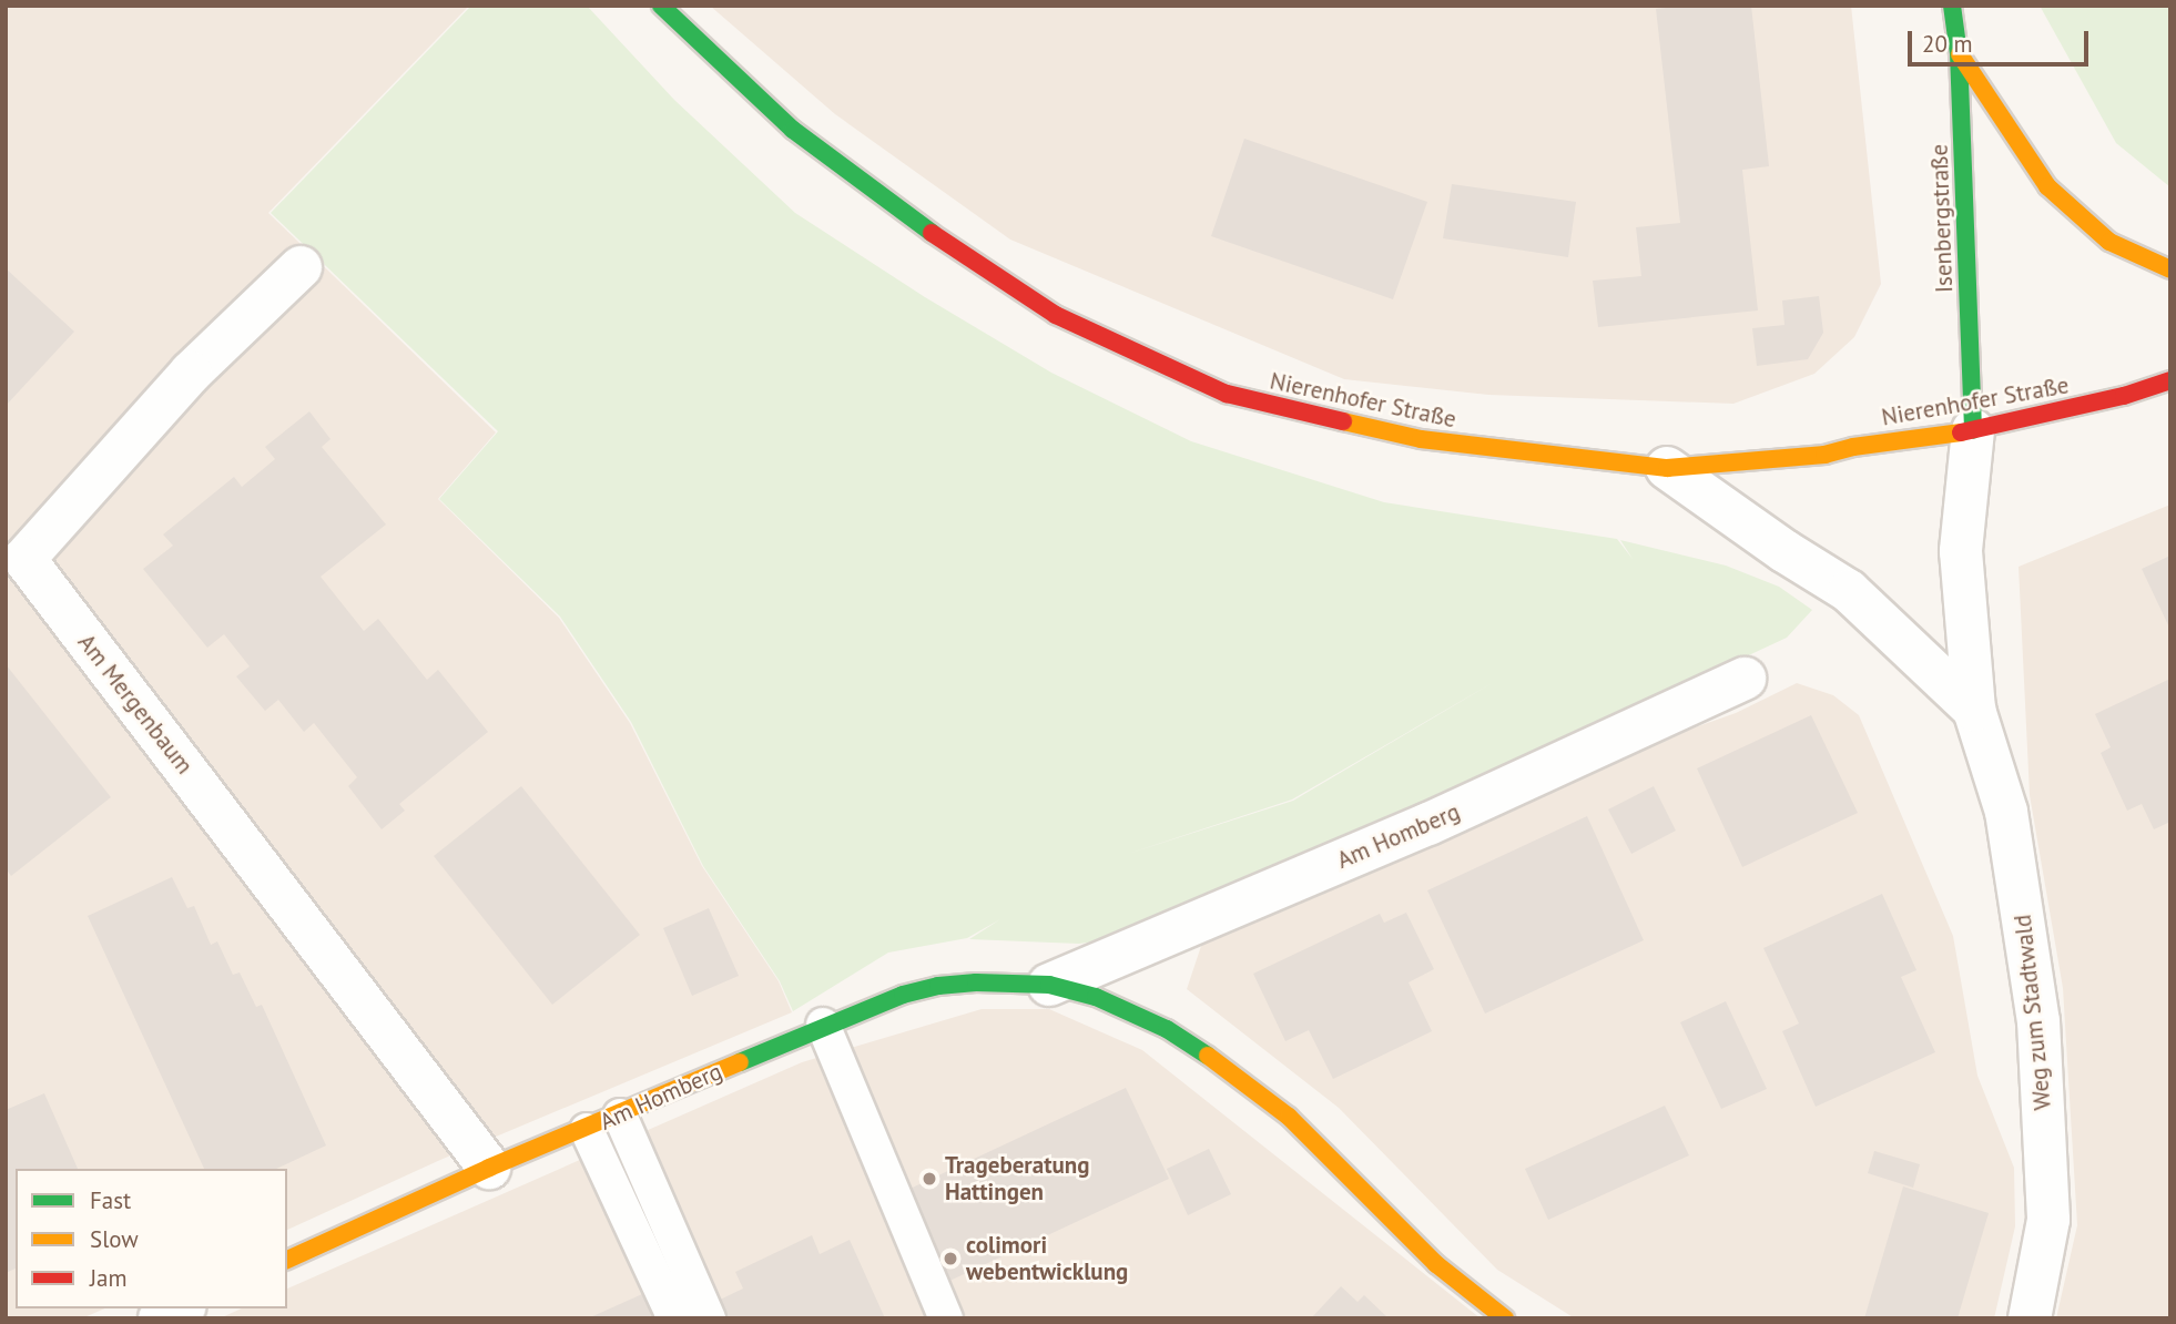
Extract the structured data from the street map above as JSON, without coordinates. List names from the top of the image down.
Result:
{
  "streets": {
    "main road": ["Isenbergstraße", "Nierenhofer Straße", "Am Homberg"],
    "street": ["Am Mergenbaum", "Weg zum Stadtwald"]
  },
  "crossings": [
    ["Isenbergstraße", "Nierenhofer Straße"],
    ["Isenbergstraße", "Weg zum Stadtwald"],
    ["Nierenhofer Straße", "Weg zum Stadtwald"],
    ["Am Mergenbaum", "Am Homberg"]
  ],
  "places": ["Trageberatung Hattingen", "colimori webentwicklung"],
  "legend": ["Fast", "Slow", "Jam"],
  "scale_bar": "20 m"
}
